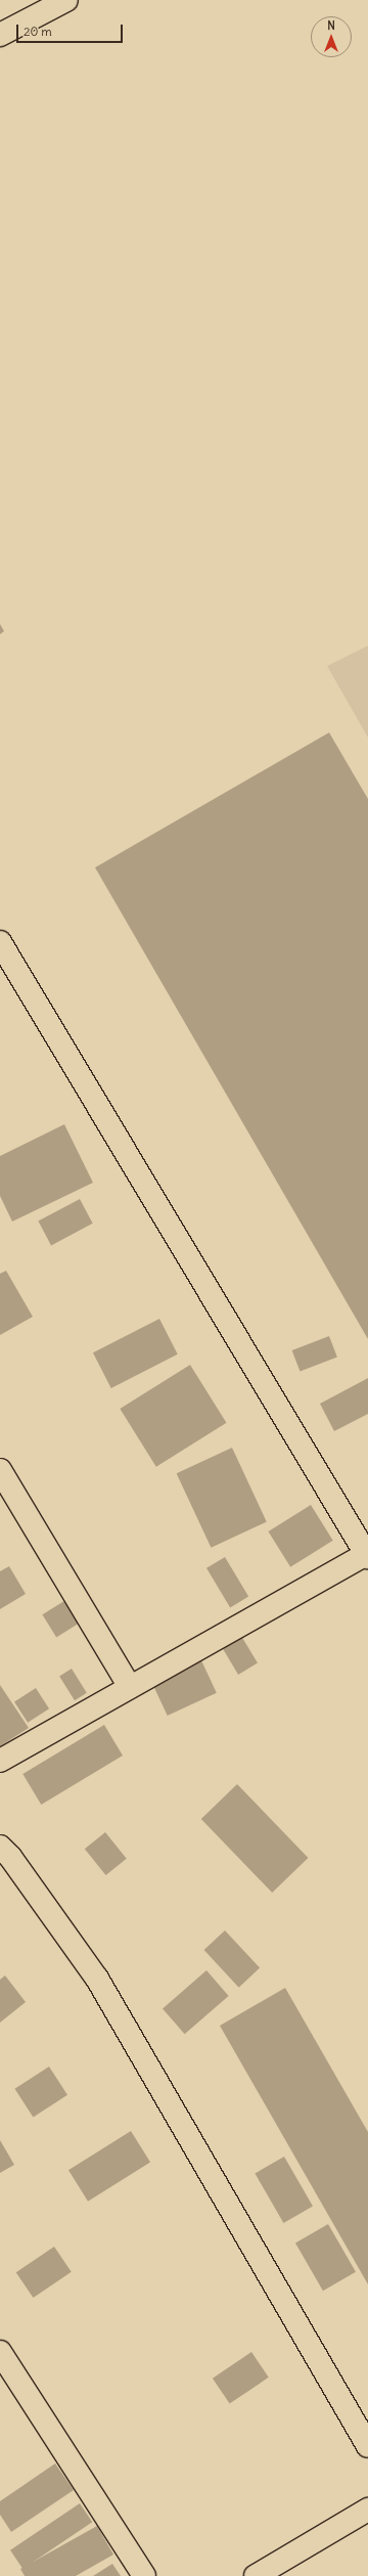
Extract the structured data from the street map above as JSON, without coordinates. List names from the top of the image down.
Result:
{
  "scale_bar": "20 m",
  "north": "top"
}
